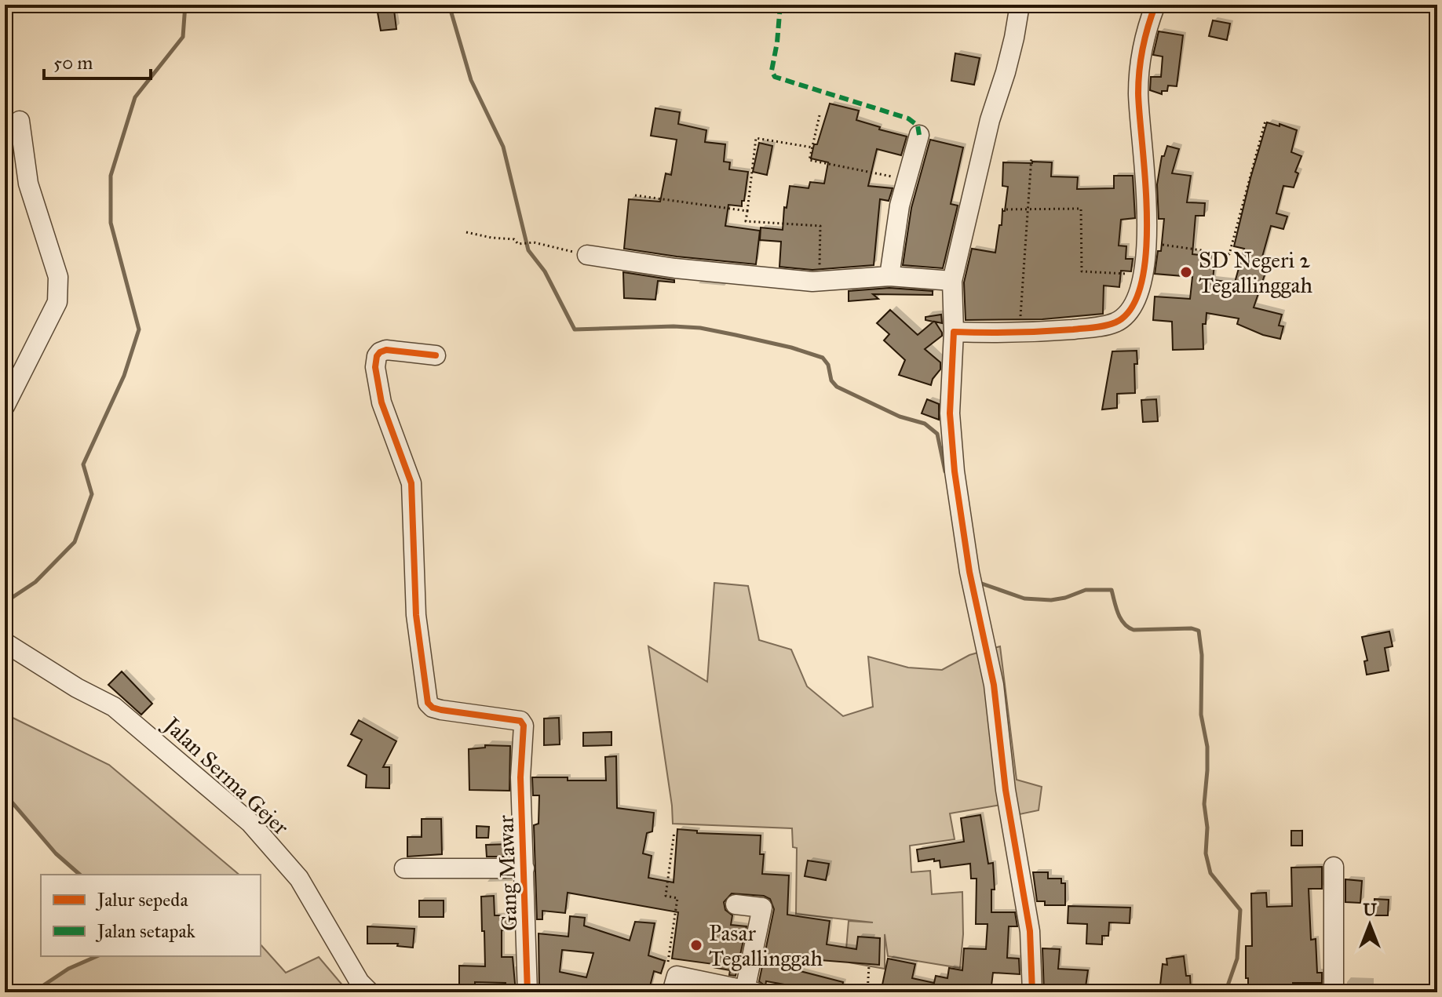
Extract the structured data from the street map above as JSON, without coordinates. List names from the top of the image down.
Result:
{
  "streets": {
    "street": ["Jalan Serma Gejer", "Gang Mawar"]
  },
  "places": ["SD Negeri 2 Tegallinggah", "Pasar Tegallinggah"],
  "legend": ["Jalur sepeda", "Jalan setapak"],
  "scale_bar": "50 m",
  "north": "top"
}
